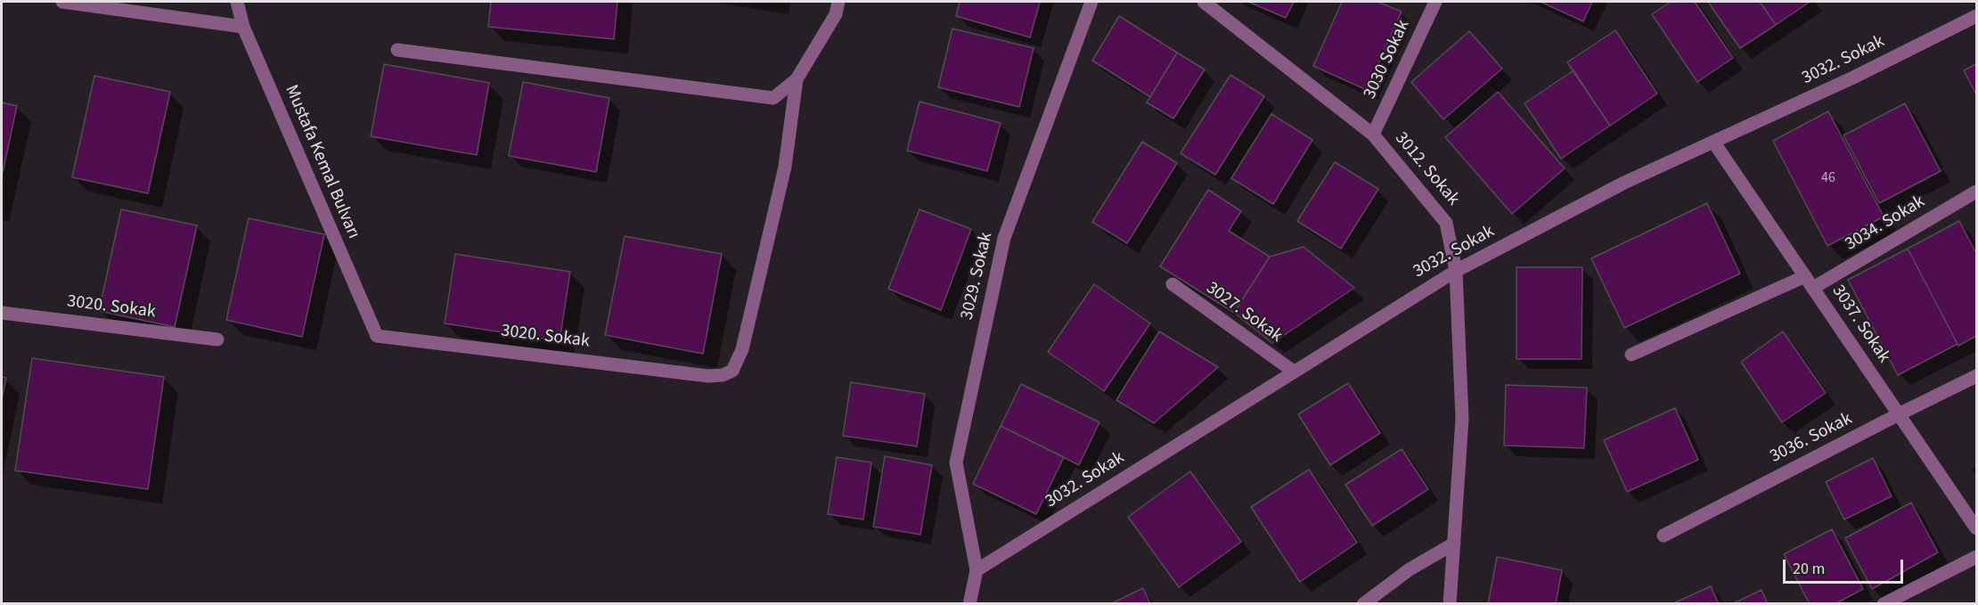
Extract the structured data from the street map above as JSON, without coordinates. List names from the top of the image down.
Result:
{
  "streets": {
    "street": [
      "3030 Sokak",
      "3032. Sokak",
      "Mustafa Kemal Bulvarı",
      "3012. Sokak",
      "3034. Sokak",
      "3029. Sokak",
      "3020. Sokak",
      "3027. Sokak",
      "3037. Sokak",
      "3036. Sokak"
    ]
  },
  "crossings": [
    ["3030 Sokak", "3012. Sokak"],
    ["3032. Sokak", "3012. Sokak"],
    ["3032. Sokak", "3029. Sokak"],
    ["3032. Sokak", "3027. Sokak"],
    ["3032. Sokak", "3037. Sokak"],
    ["Mustafa Kemal Bulvarı", "3020. Sokak"],
    ["3034. Sokak", "3037. Sokak"],
    ["3037. Sokak", "3036. Sokak"]
  ],
  "house_numbers": ["46"],
  "scale_bar": "20 m"
}
